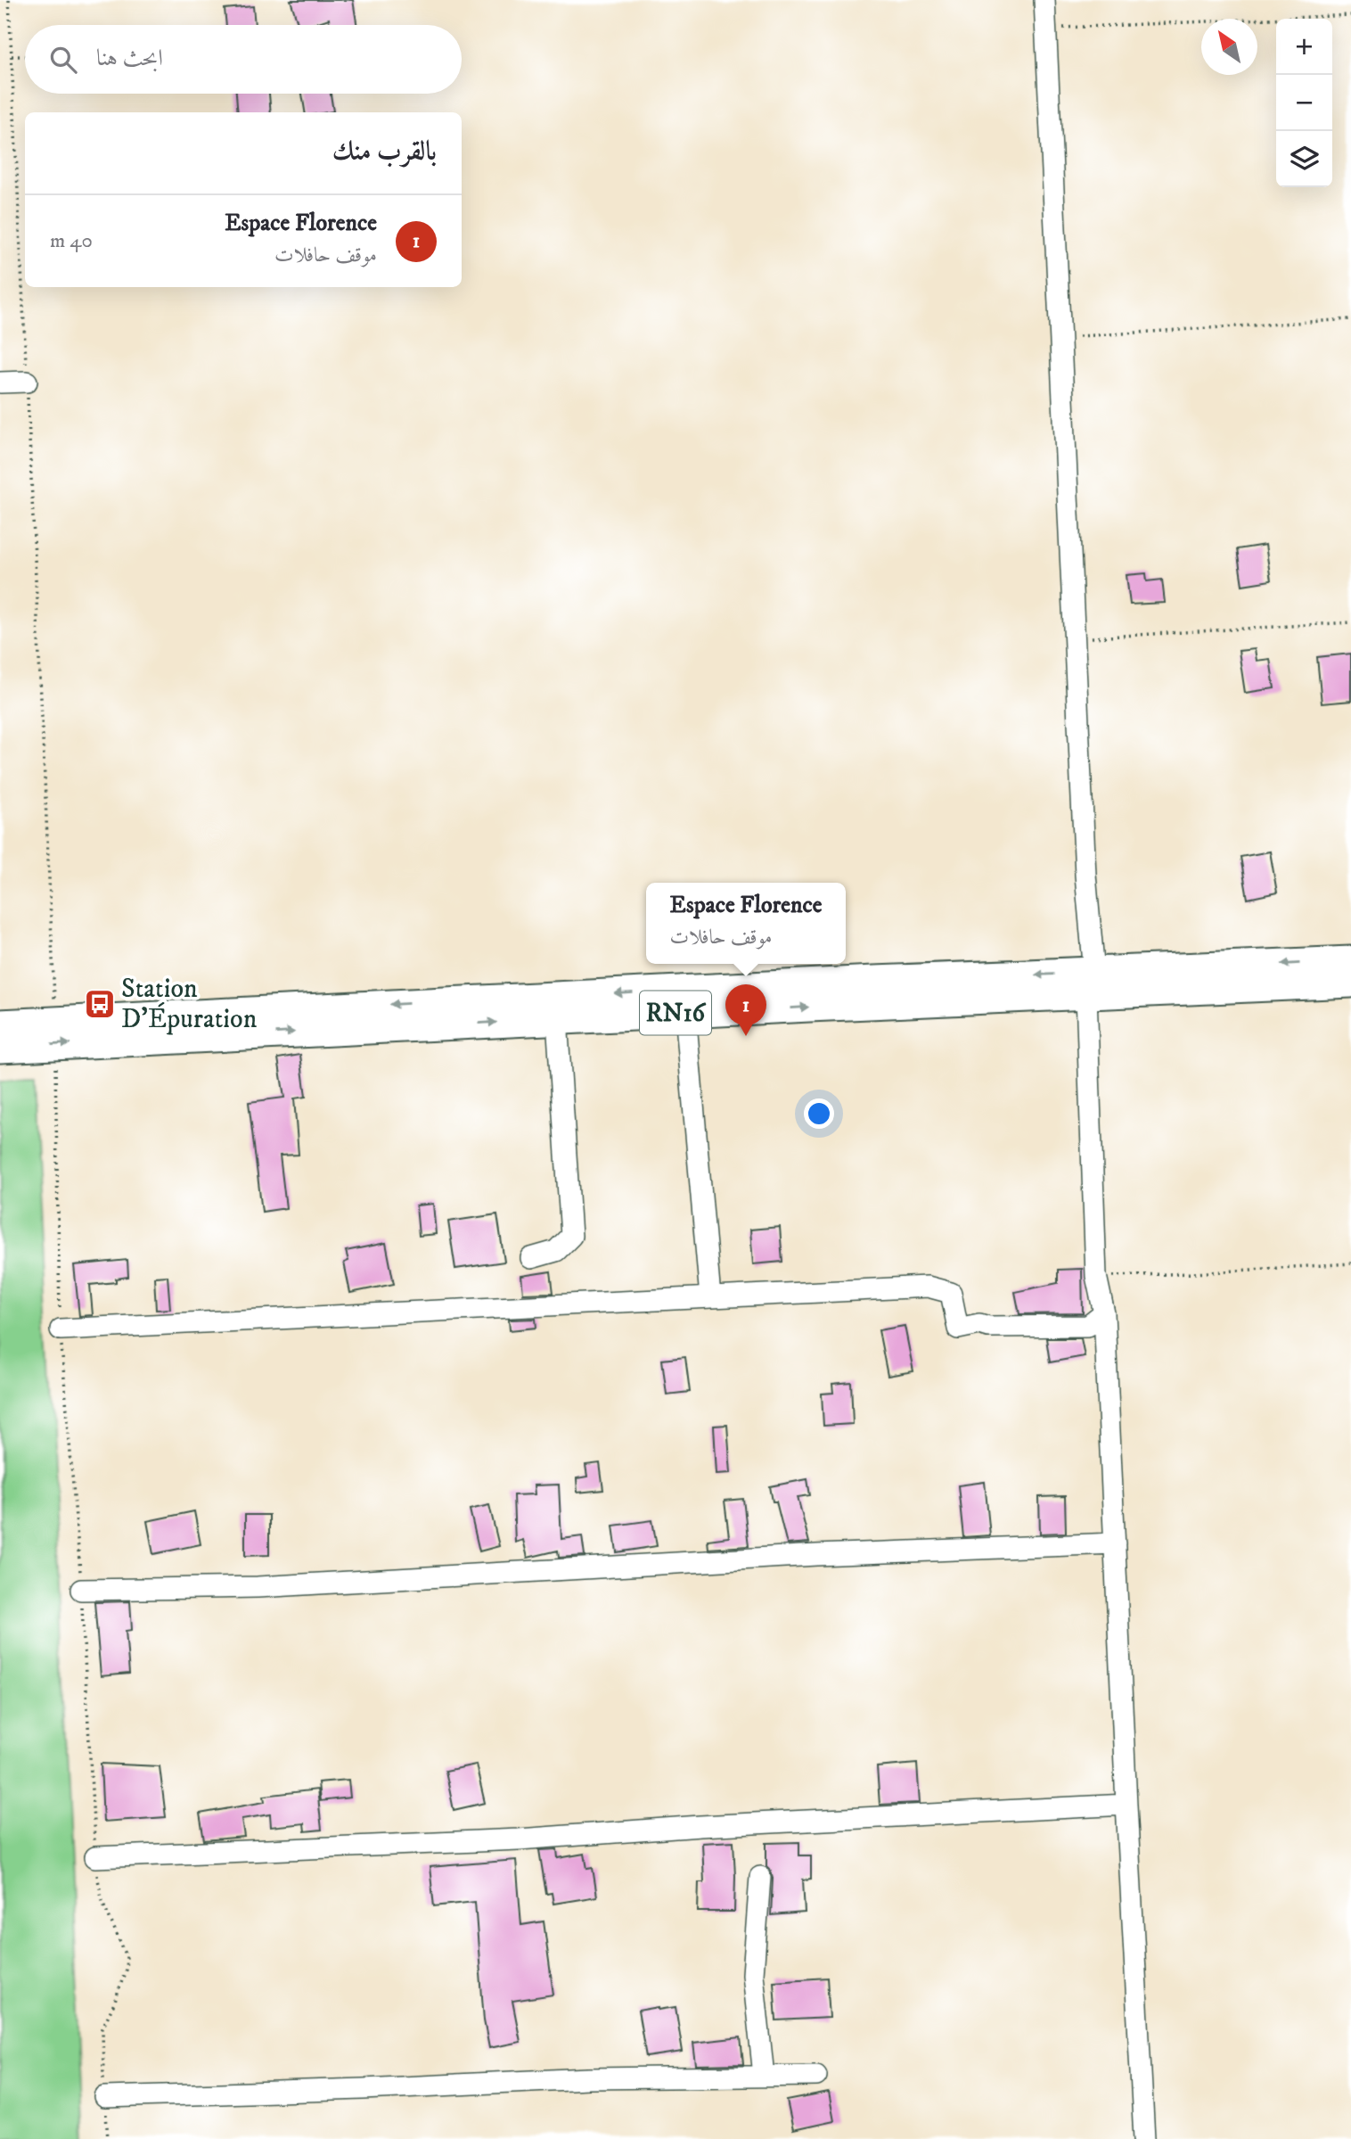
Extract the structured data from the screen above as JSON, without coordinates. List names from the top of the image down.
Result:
{
  "streets": {
    "highway": ["RN16"]
  },
  "places": {
    "bus stop": ["Station D'Épuration"]
  },
  "north": "top left",
  "page": {
    "map_buttons": ["+", "−"],
    "search": "ابحث هنا",
    "heading": "بالقرب منك",
    "list": [
      {
        "mark": "1",
        "name": "Espace Florence",
        "note": "موقف حافلات",
        "value": "40 m"
      }
    ],
    "popup": ["Espace Florence", "موقف حافلات"],
    "pins": "1"
  }
}
